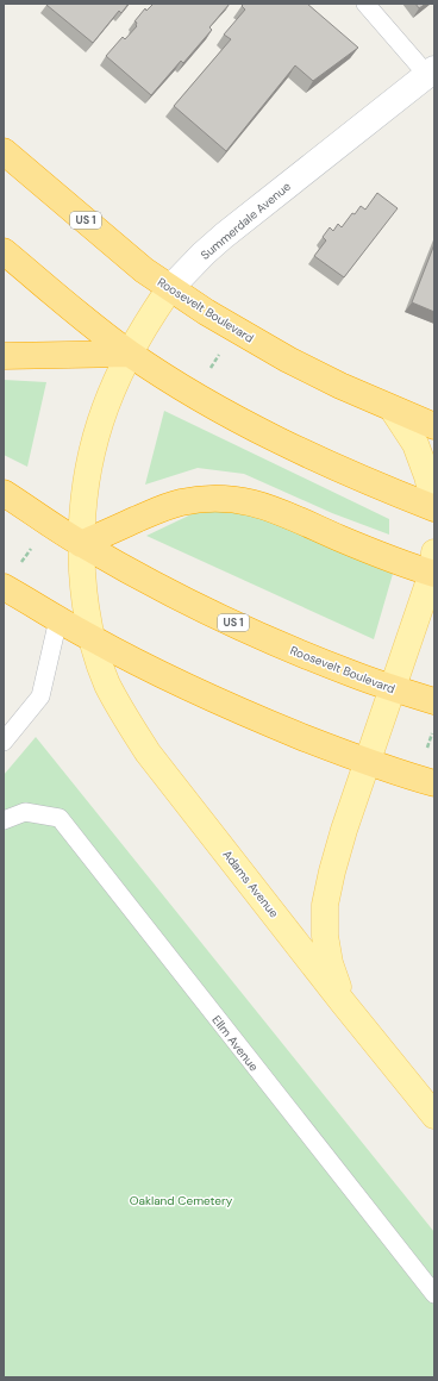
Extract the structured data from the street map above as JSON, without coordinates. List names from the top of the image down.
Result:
{
  "streets": {
    "highway": ["US 1", "Roosevelt Boulevard"],
    "main road": ["Summerdale Avenue", "Adams Avenue"],
    "lane": ["Ellm Avenue"]
  },
  "crossings": [
    ["Summerdale Avenue", "Roosevelt Boulevard"],
    ["Summerdale Avenue", "Adams Avenue"]
  ],
  "parks": ["Oakland Cemetery"]
}
